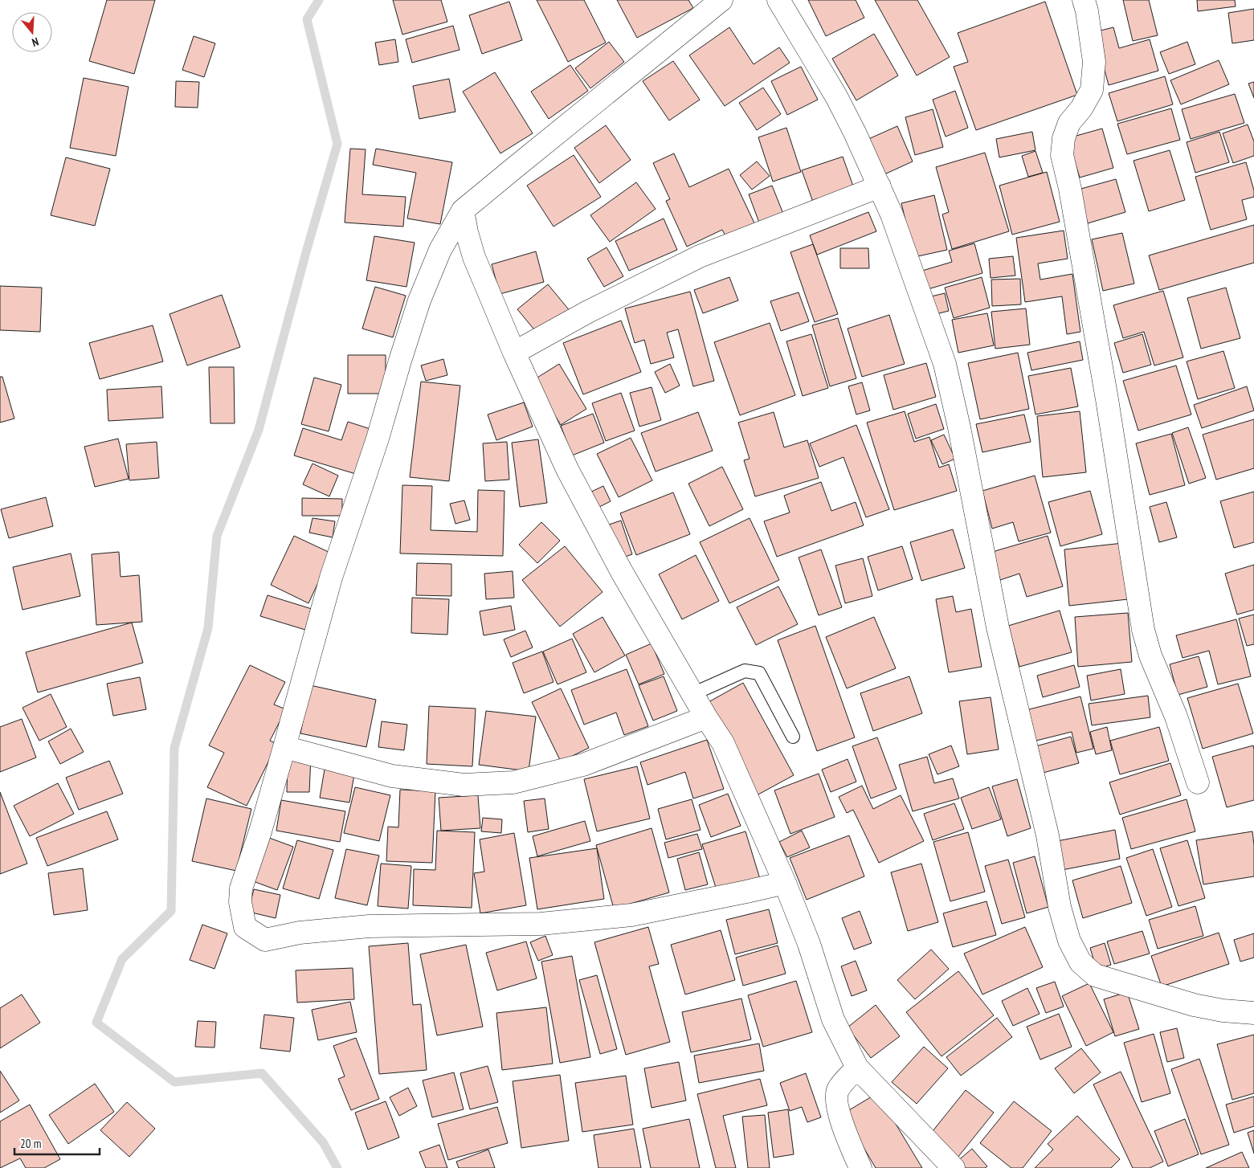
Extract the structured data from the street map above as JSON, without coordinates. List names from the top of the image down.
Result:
{
  "scale_bar": "20 m",
  "north": "bottom"
}
